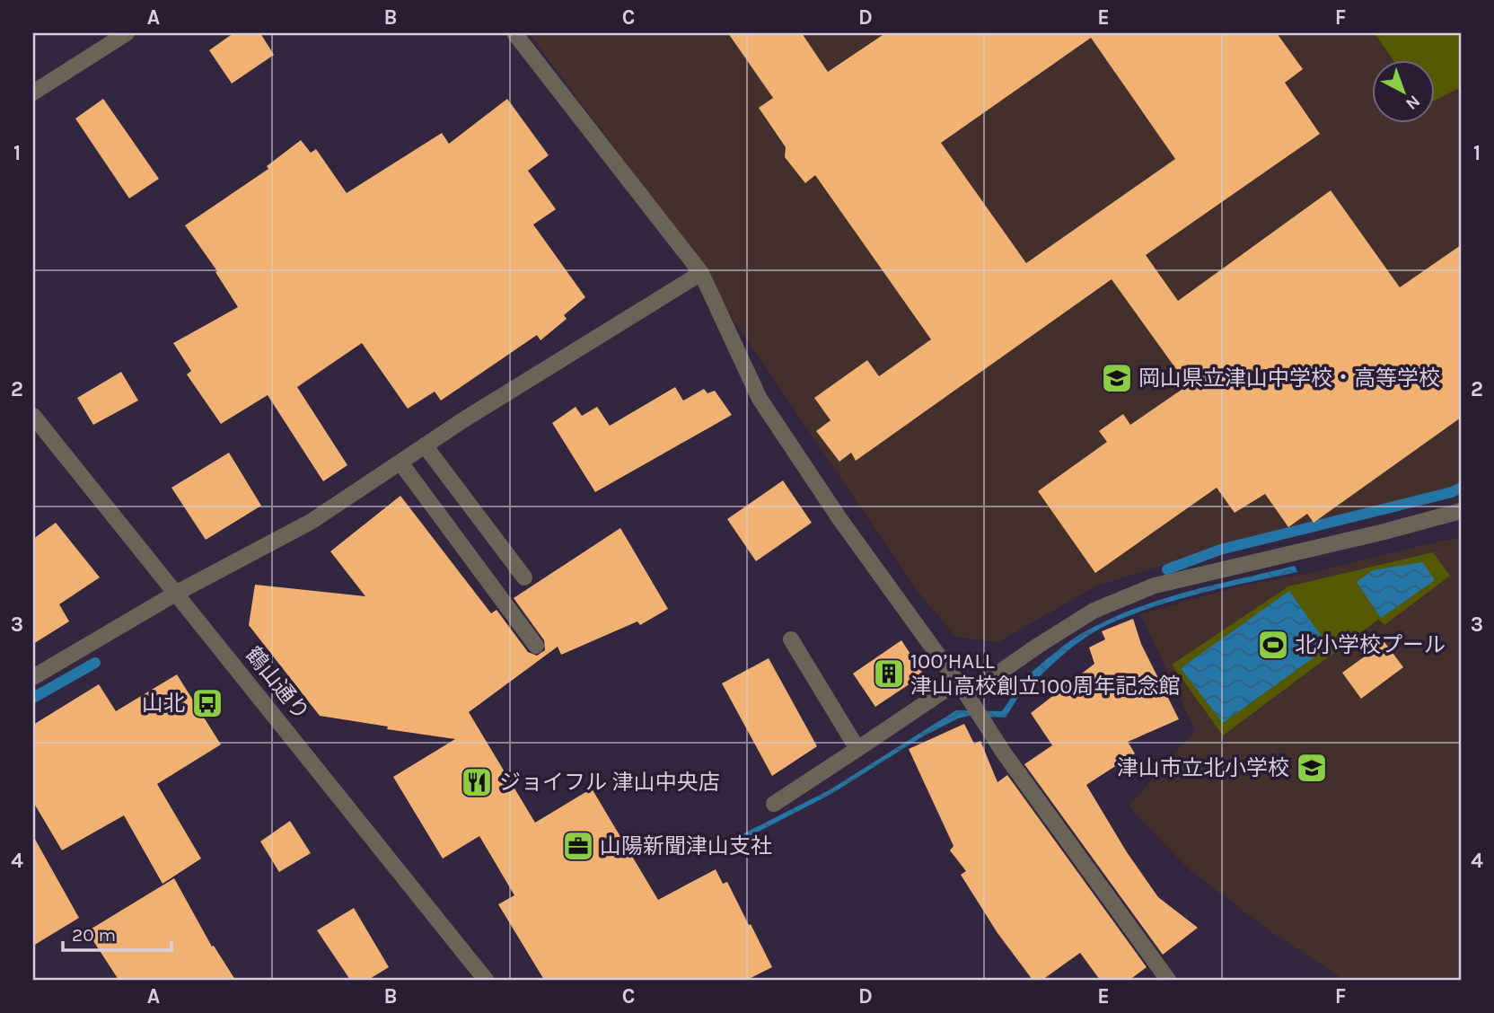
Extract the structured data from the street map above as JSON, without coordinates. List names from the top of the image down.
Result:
{
  "streets": {
    "street": ["鶴山通り"]
  },
  "places": {
    "school or university": ["岡山県立津山中学校・高等学校", "津山市立北小学校"],
    "sports": ["北小学校プール"],
    "building": ["100’HALL 津山高校創立100周年記念館"],
    "bus stop": ["山北"],
    "restaurant": ["ジョイフル 津山中央店"],
    "office": ["山陽新聞津山支社"]
  },
  "scale_bar": "20 m",
  "north": "bottom right",
  "grid": {
    "columns": [
      "A",
      "B",
      "C",
      "D",
      "E",
      "F"
    ],
    "rows": [
      "1",
      "2",
      "3",
      "4"
    ]
  }
}
